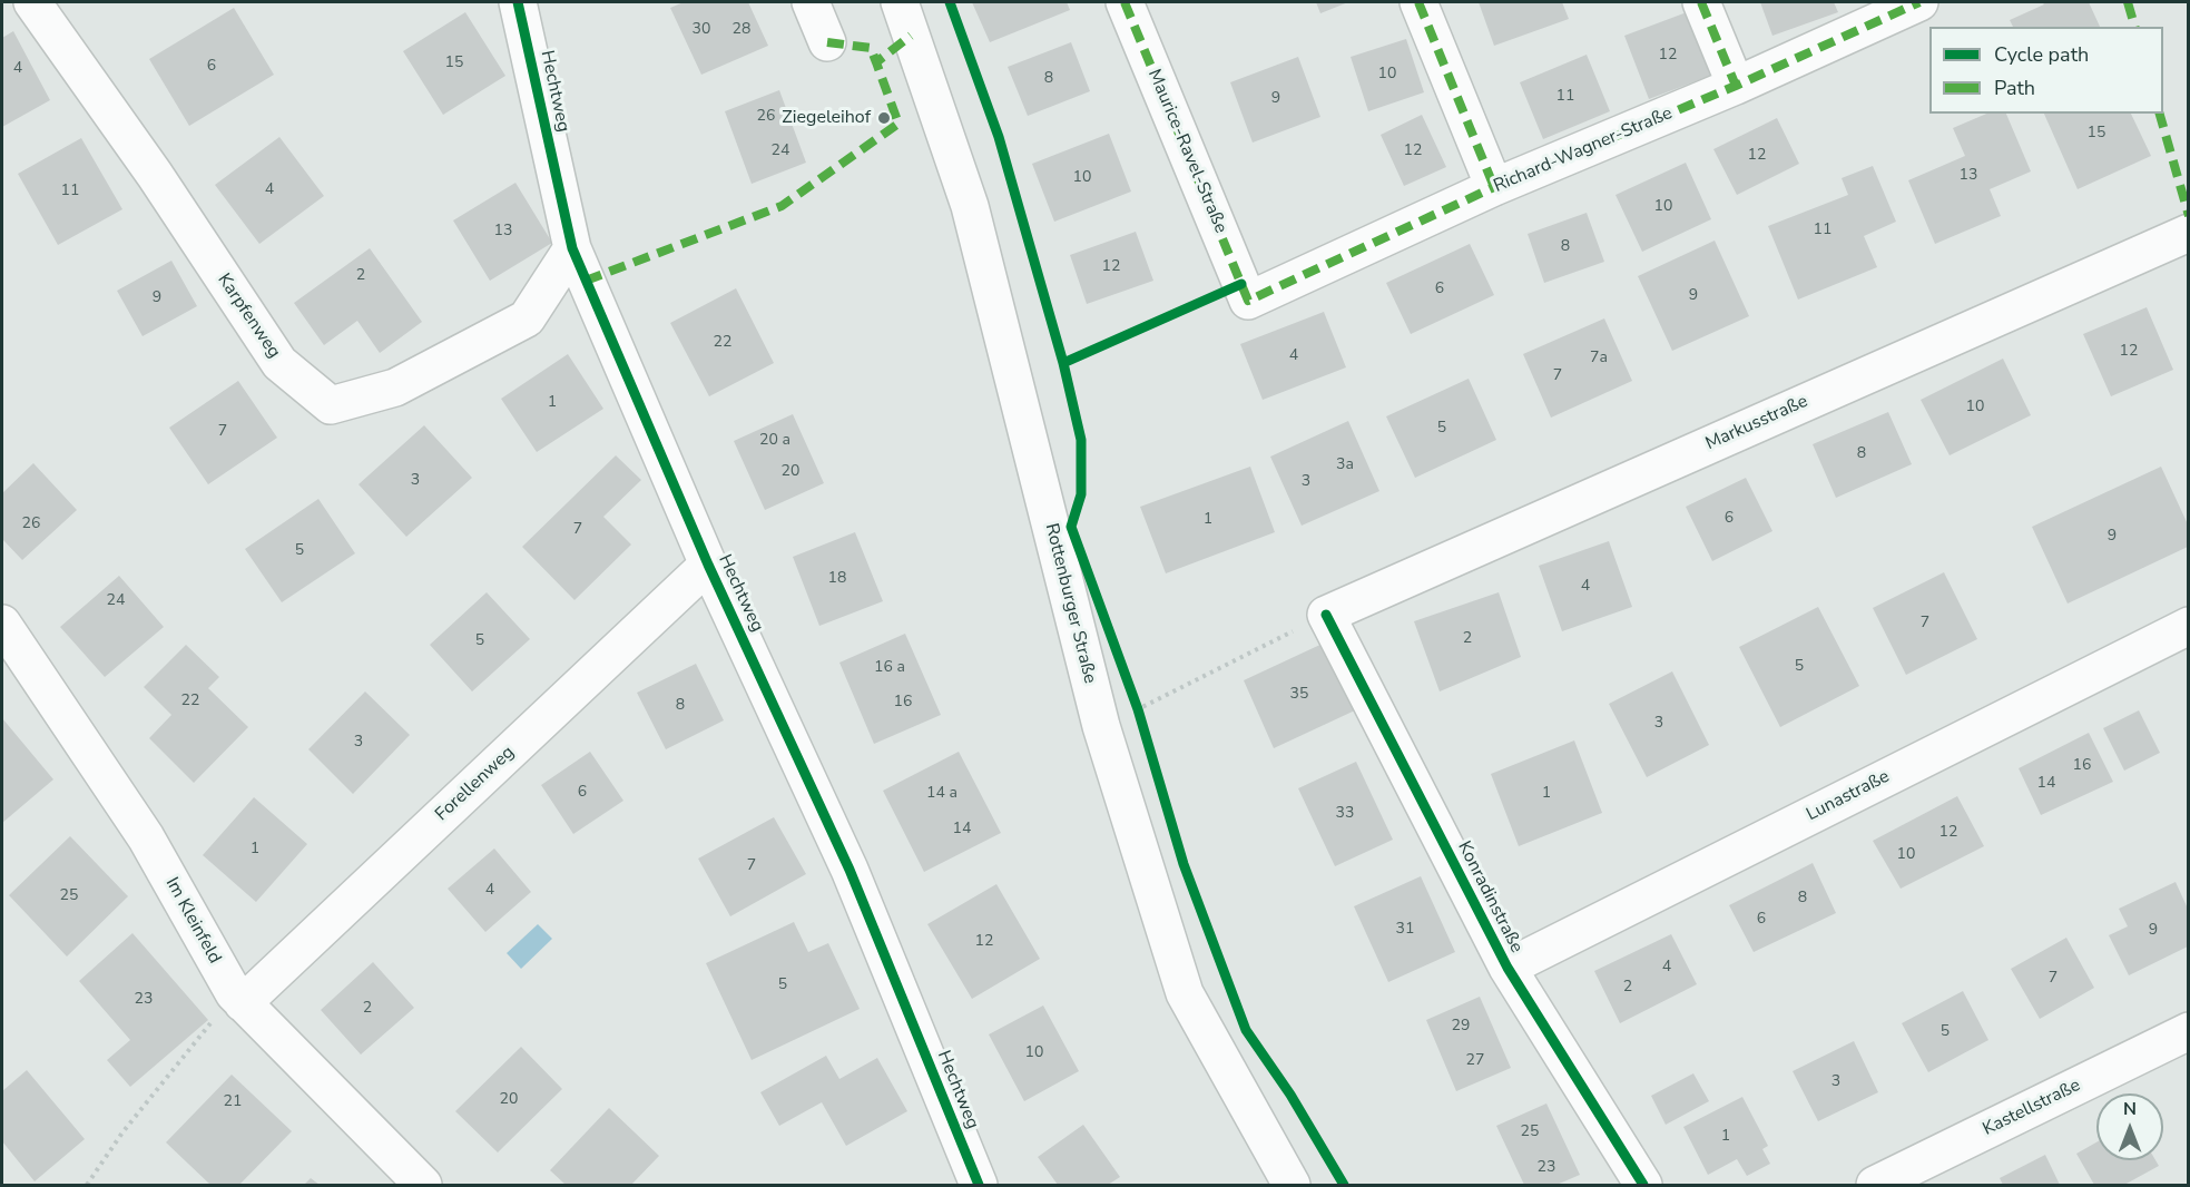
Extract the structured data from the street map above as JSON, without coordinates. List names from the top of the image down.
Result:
{
  "streets": {
    "street": [
      "Hechtweg",
      "Richard-Wagner-Straße",
      "Maurice-Ravel-Straße",
      "Karpfenweg",
      "Markusstraße",
      "Rottenburger Straße",
      "Forellenweg",
      "Lunastraße",
      "Konradinstraße",
      "Im Kleinfeld",
      "Kastellstraße"
    ]
  },
  "crossings": [
    ["Hechtweg", "Karpfenweg"],
    ["Hechtweg", "Forellenweg"],
    ["Richard-Wagner-Straße", "Maurice-Ravel-Straße"],
    ["Markusstraße", "Konradinstraße"],
    ["Forellenweg", "Im Kleinfeld"],
    ["Lunastraße", "Konradinstraße"]
  ],
  "places": ["Ziegeleihof"],
  "house_numbers": [
    "30",
    "28",
    "12",
    "15",
    "6",
    "4",
    "10",
    "8",
    "11",
    "9",
    "26",
    "15",
    "24",
    "12",
    "12",
    "13",
    "10",
    "4",
    "11",
    "10",
    "11",
    "13",
    "8",
    "12",
    "2",
    "6",
    "9",
    "9",
    "22",
    "12",
    "4",
    "7a",
    "7",
    "1",
    "10",
    "5",
    "7",
    "20 a",
    "8",
    "3a",
    "20",
    "3",
    "3",
    "6",
    "1",
    "26",
    "7",
    "9",
    "5",
    "18",
    "4",
    "24",
    "7",
    "2",
    "5",
    "5",
    "16 a",
    "35",
    "22",
    "16",
    "8",
    "3",
    "3",
    "16",
    "14",
    "6",
    "14 a",
    "1",
    "33",
    "14",
    "12",
    "1",
    "10",
    "7",
    "4",
    "25",
    "8",
    "6",
    "31",
    "9",
    "12",
    "4",
    "7",
    "5",
    "2",
    "23",
    "2",
    "29",
    "5",
    "10",
    "27",
    "3",
    "20",
    "21",
    "25",
    "1",
    "23"
  ],
  "legend": ["Cycle path", "Path"],
  "north": "top"
}
